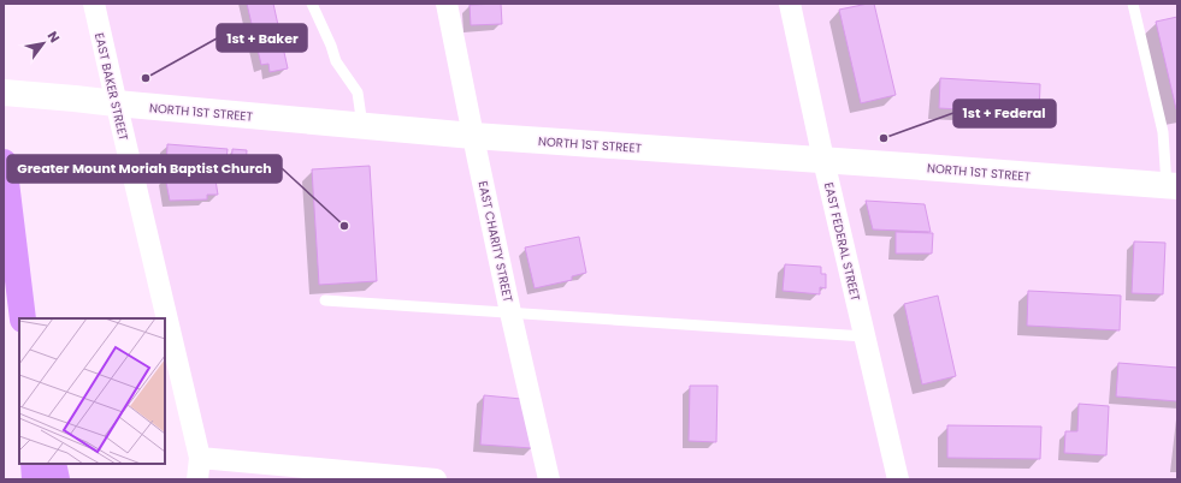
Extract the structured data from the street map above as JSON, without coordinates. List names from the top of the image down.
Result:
{
  "streets": {
    "street": [
      "EAST BAKER STREET",
      "NORTH 1ST STREET",
      "EAST CHARITY STREET",
      "EAST FEDERAL STREET"
    ]
  },
  "crossings": [
    ["EAST BAKER STREET", "NORTH 1ST STREET"],
    ["NORTH 1ST STREET", "EAST CHARITY STREET"],
    ["NORTH 1ST STREET", "EAST FEDERAL STREET"]
  ],
  "places": ["1st + Baker", "1st + Federal", "Greater Mount Moriah Baptist Church"],
  "north": "top right"
}
